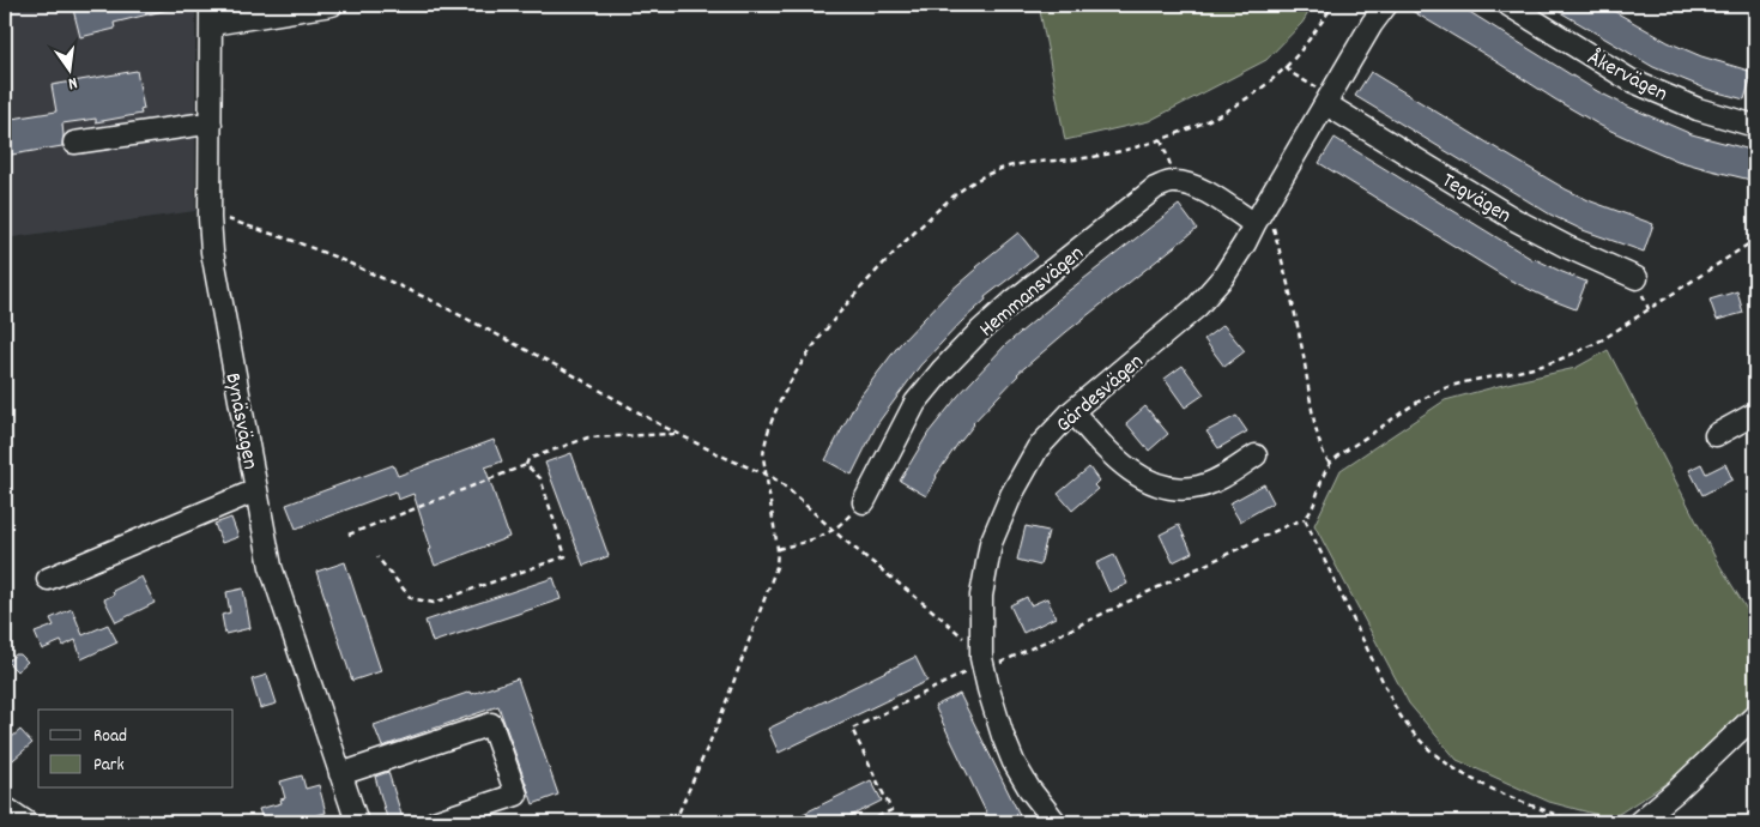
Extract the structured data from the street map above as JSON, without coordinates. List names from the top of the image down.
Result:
{
  "streets": {
    "street": [
      "Åkervägen",
      "Tegvägen",
      "Hemmansvägen",
      "Gärdesvägen",
      "Bynäsvägen"
    ]
  },
  "crossings": [
    ["Tegvägen", "Gärdesvägen"]
  ],
  "legend": ["Road", "Park"],
  "north": "bottom"
}
